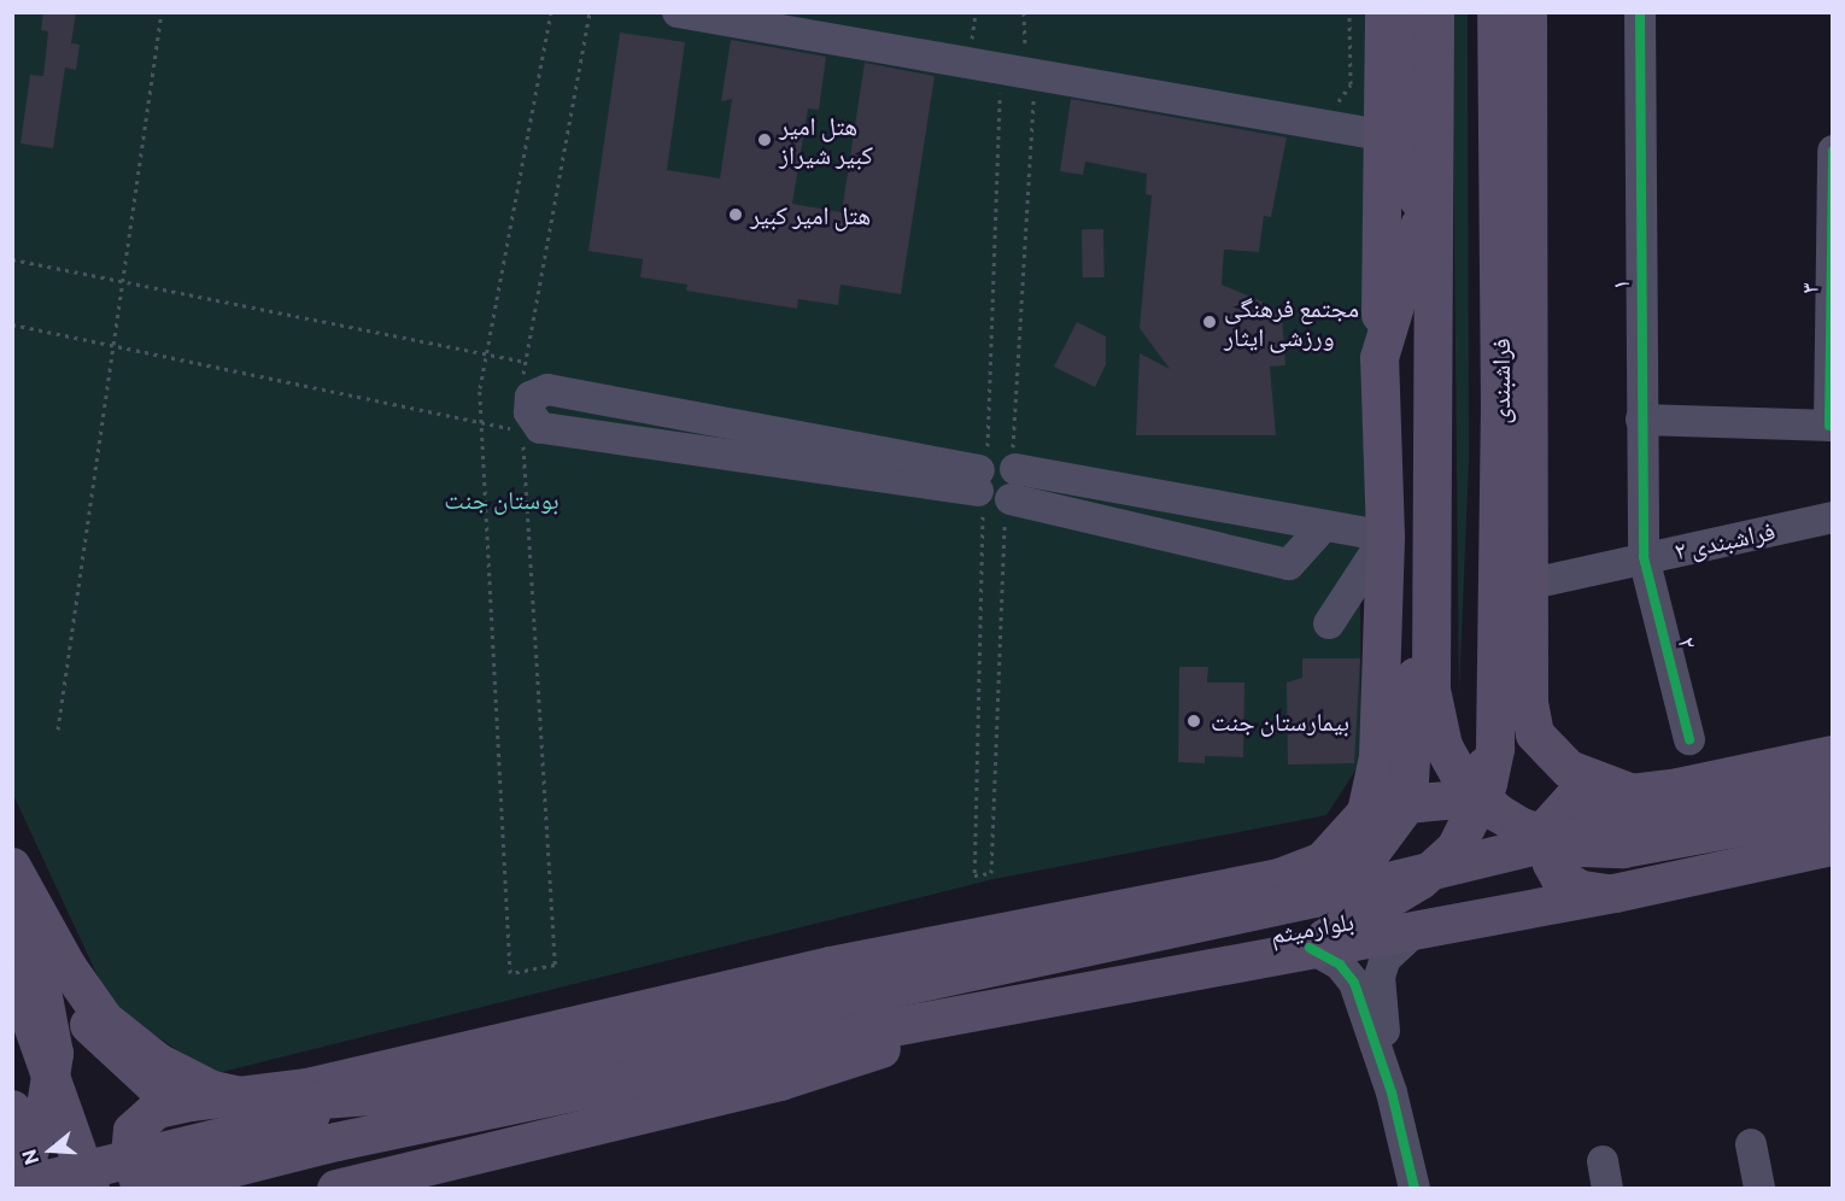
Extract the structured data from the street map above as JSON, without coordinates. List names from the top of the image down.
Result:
{
  "streets": {
    "main road": ["فراشبندی", "بلوارمیثم"],
    "street": [
      "۱",
      "۳",
      "۲ فراشبندی",
      "۲"
    ]
  },
  "crossings": [
    ["۱", "۲ فراشبندی"],
    ["۱", "۲"],
    ["فراشبندی", "۲ فراشبندی"],
    ["فراشبندی", "بلوارمیثم"],
    ["۲ فراشبندی", "۲"]
  ],
  "parks": ["بوستان جنت"],
  "places": [
    "هتل امیر کبیر شیراز",
    "هتل امیر کبیر",
    "مجتمع فرهنگی ورزشی ایثار",
    "بیمارستان جنت"
  ],
  "north": "left"
}
